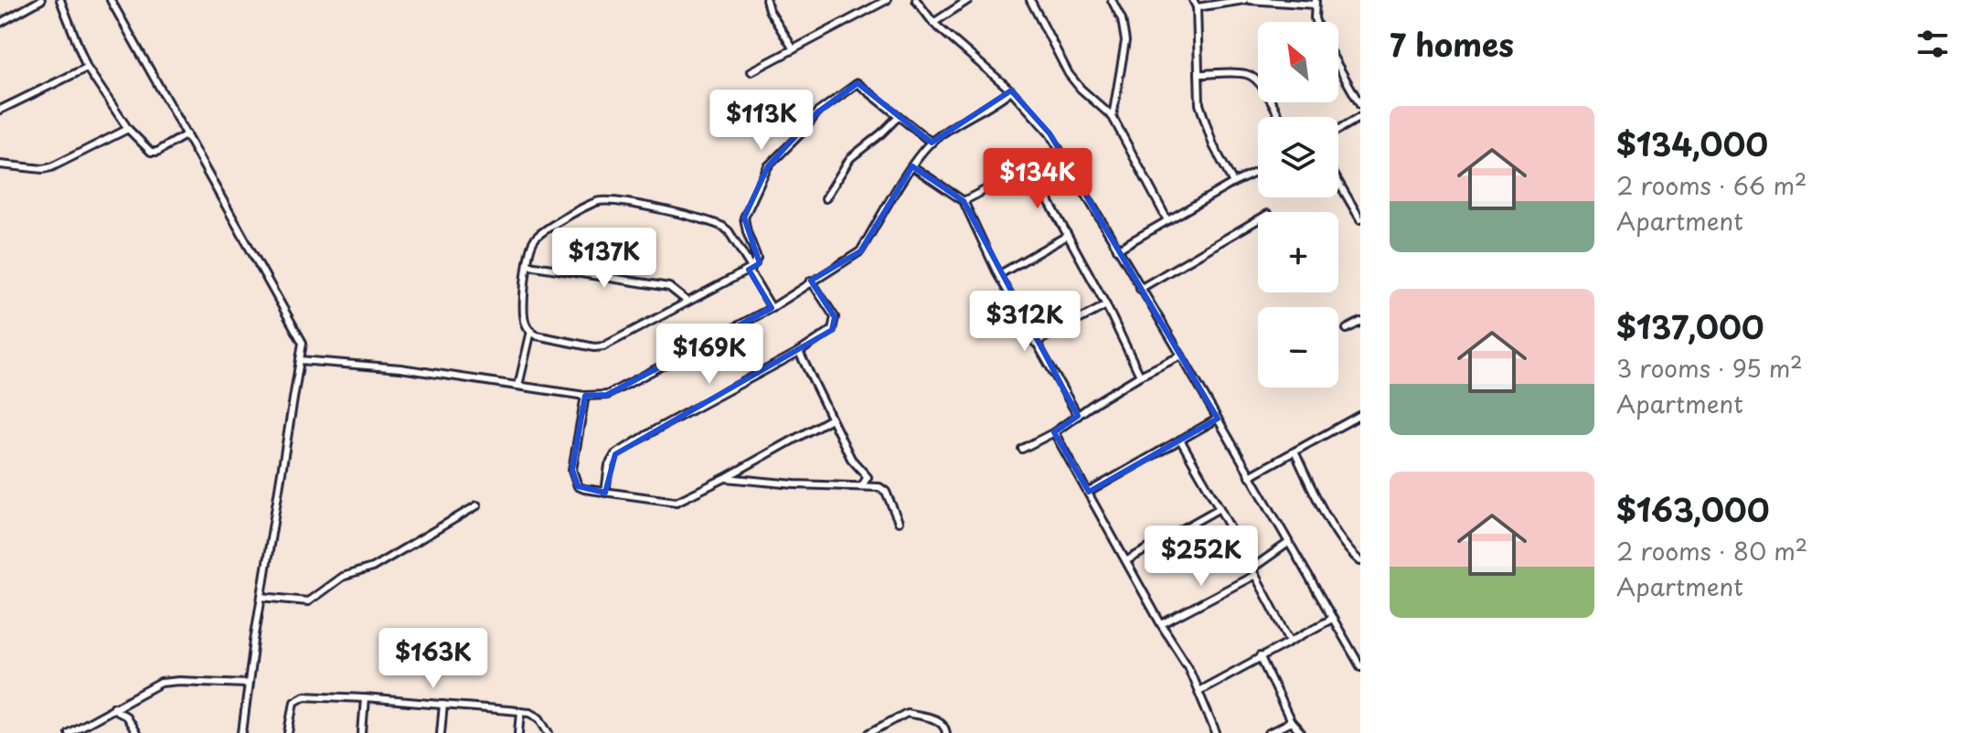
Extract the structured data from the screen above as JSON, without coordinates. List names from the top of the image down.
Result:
{
  "north": "top left",
  "page": {
    "heading": "7 homes",
    "map_buttons": ["+", "−"],
    "list": [
      {
        "name": "$134,000",
        "note": "2 rooms · 66 m² · Apartment"
      },
      {
        "name": "$137,000",
        "note": "3 rooms · 95 m² · Apartment"
      },
      {
        "name": "$163,000",
        "note": "2 rooms · 80 m² · Apartment"
      }
    ],
    "price": [
      "$113K",
      "$134K",
      "$137K",
      "$312K",
      "$169K",
      "$252K",
      "$163K"
    ]
  }
}
